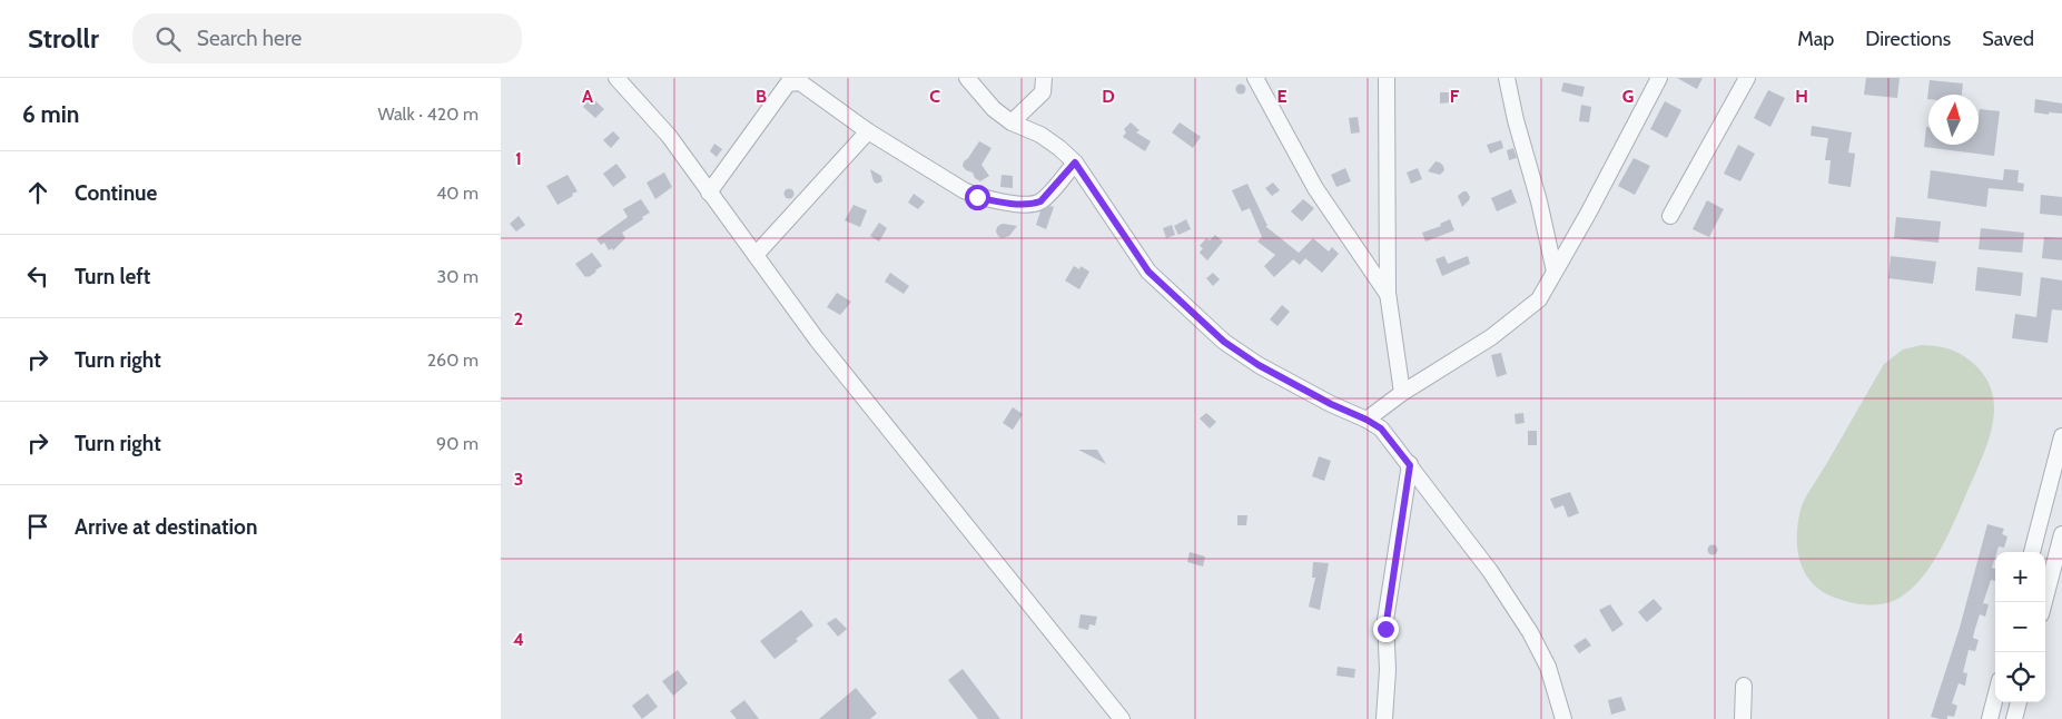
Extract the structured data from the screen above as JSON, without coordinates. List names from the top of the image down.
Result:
{
  "north": "top",
  "page": {
    "header": "Strollr",
    "search": "Search here",
    "nav": ["Map", "Directions", "Saved"],
    "heading": ["6 min", "Walk · 420 m"],
    "list": [
      ["Continue", "40 m"],
      ["Turn left", "30 m"],
      ["Turn right", "260 m"],
      ["Turn right", "90 m"],
      "Arrive at destination"
    ],
    "map_buttons": ["+", "−"]
  },
  "grid": {
    "columns": [
      "A",
      "B",
      "C",
      "D",
      "E",
      "F",
      "G",
      "H"
    ],
    "rows": [
      "1",
      "2",
      "3",
      "4"
    ]
  }
}
